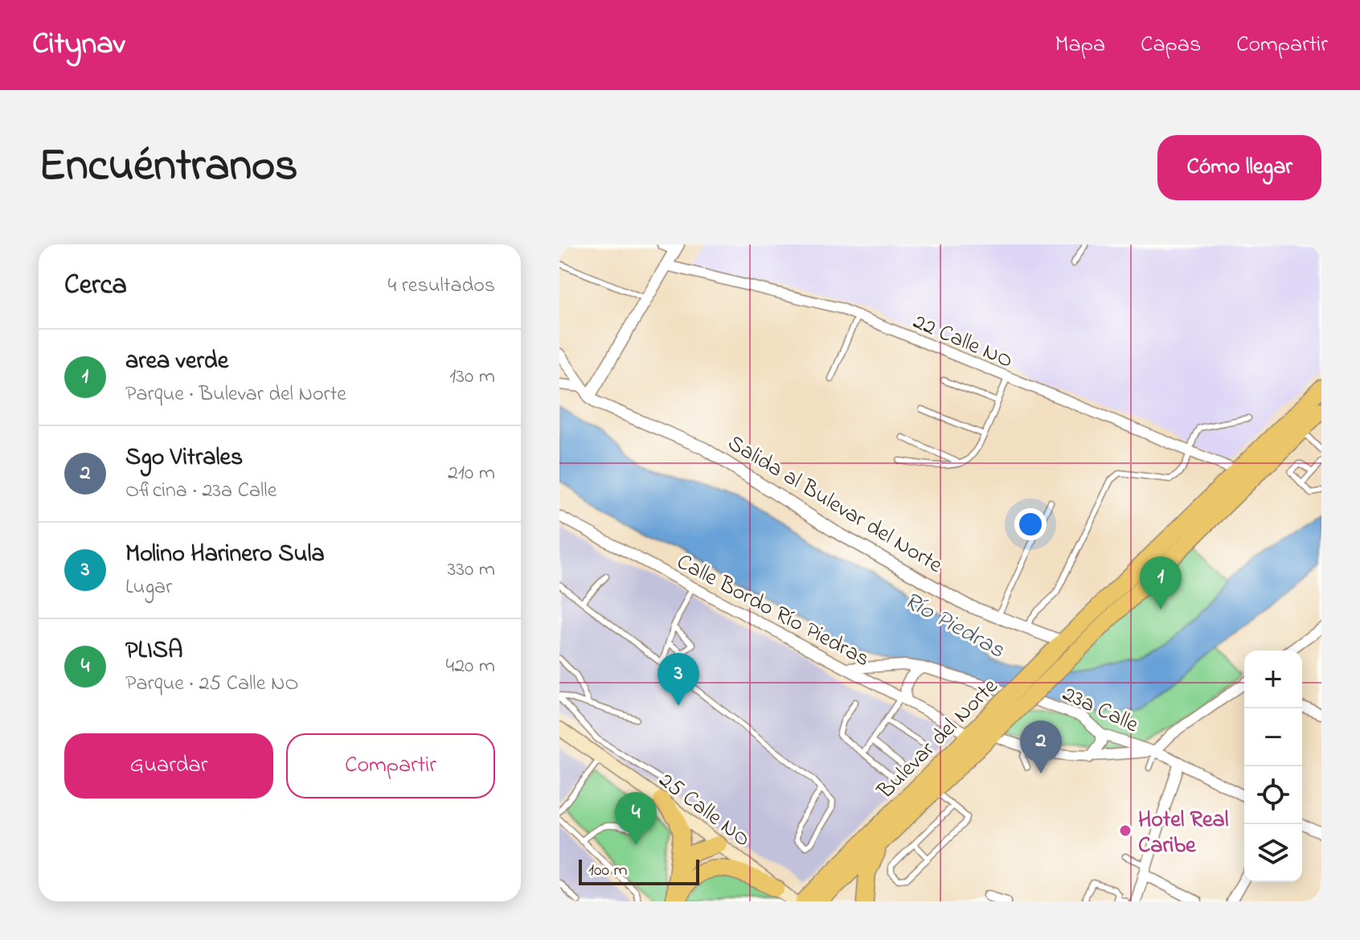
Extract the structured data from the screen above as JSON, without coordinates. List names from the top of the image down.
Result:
{
  "streets": {
    "highway": ["Bulevar del Norte"],
    "main road": ["25 Calle NO"],
    "street": [
      "22 Calle NO",
      "Salida al Bulevar del Norte",
      "Calle Bordo Río Piedras",
      "23a Calle"
    ]
  },
  "crossings": [
    ["22 Calle NO", "Bulevar del Norte"],
    ["Salida al Bulevar del Norte", "Bulevar del Norte"],
    ["Calle Bordo Río Piedras", "23a Calle"],
    ["Calle Bordo Río Piedras", "Bulevar del Norte"],
    ["23a Calle", "Bulevar del Norte"]
  ],
  "water": ["Río Piedras"],
  "places": ["Hotel Real Caribe"],
  "scale_bar": "100 m",
  "page": {
    "header": "Citynav",
    "nav": ["Mapa", "Capas", "Compartir"],
    "title": "Encuéntranos",
    "buttons": [
      "Cómo llegar",
      ["Guardar", "Compartir"]
    ],
    "heading": ["Cerca", "4 resultados"],
    "list": [
      {
        "mark": "1",
        "name": "area verde",
        "note": "Parque · Bulevar del Norte",
        "value": "130 m"
      },
      {
        "mark": "2",
        "name": "Sgo Vitrales",
        "note": "Oficina · 23a Calle",
        "value": "210 m"
      },
      {
        "mark": "3",
        "name": "Molino Harinero Sula",
        "note": "Lugar",
        "value": "330 m"
      },
      {
        "mark": "4",
        "name": "PLISA",
        "note": "Parque · 25 Calle NO",
        "value": "420 m"
      }
    ],
    "pins": [
      "1",
      "3",
      "2",
      "4"
    ],
    "map_buttons": ["+", "−"],
    "scale": "100 m"
  }
}
